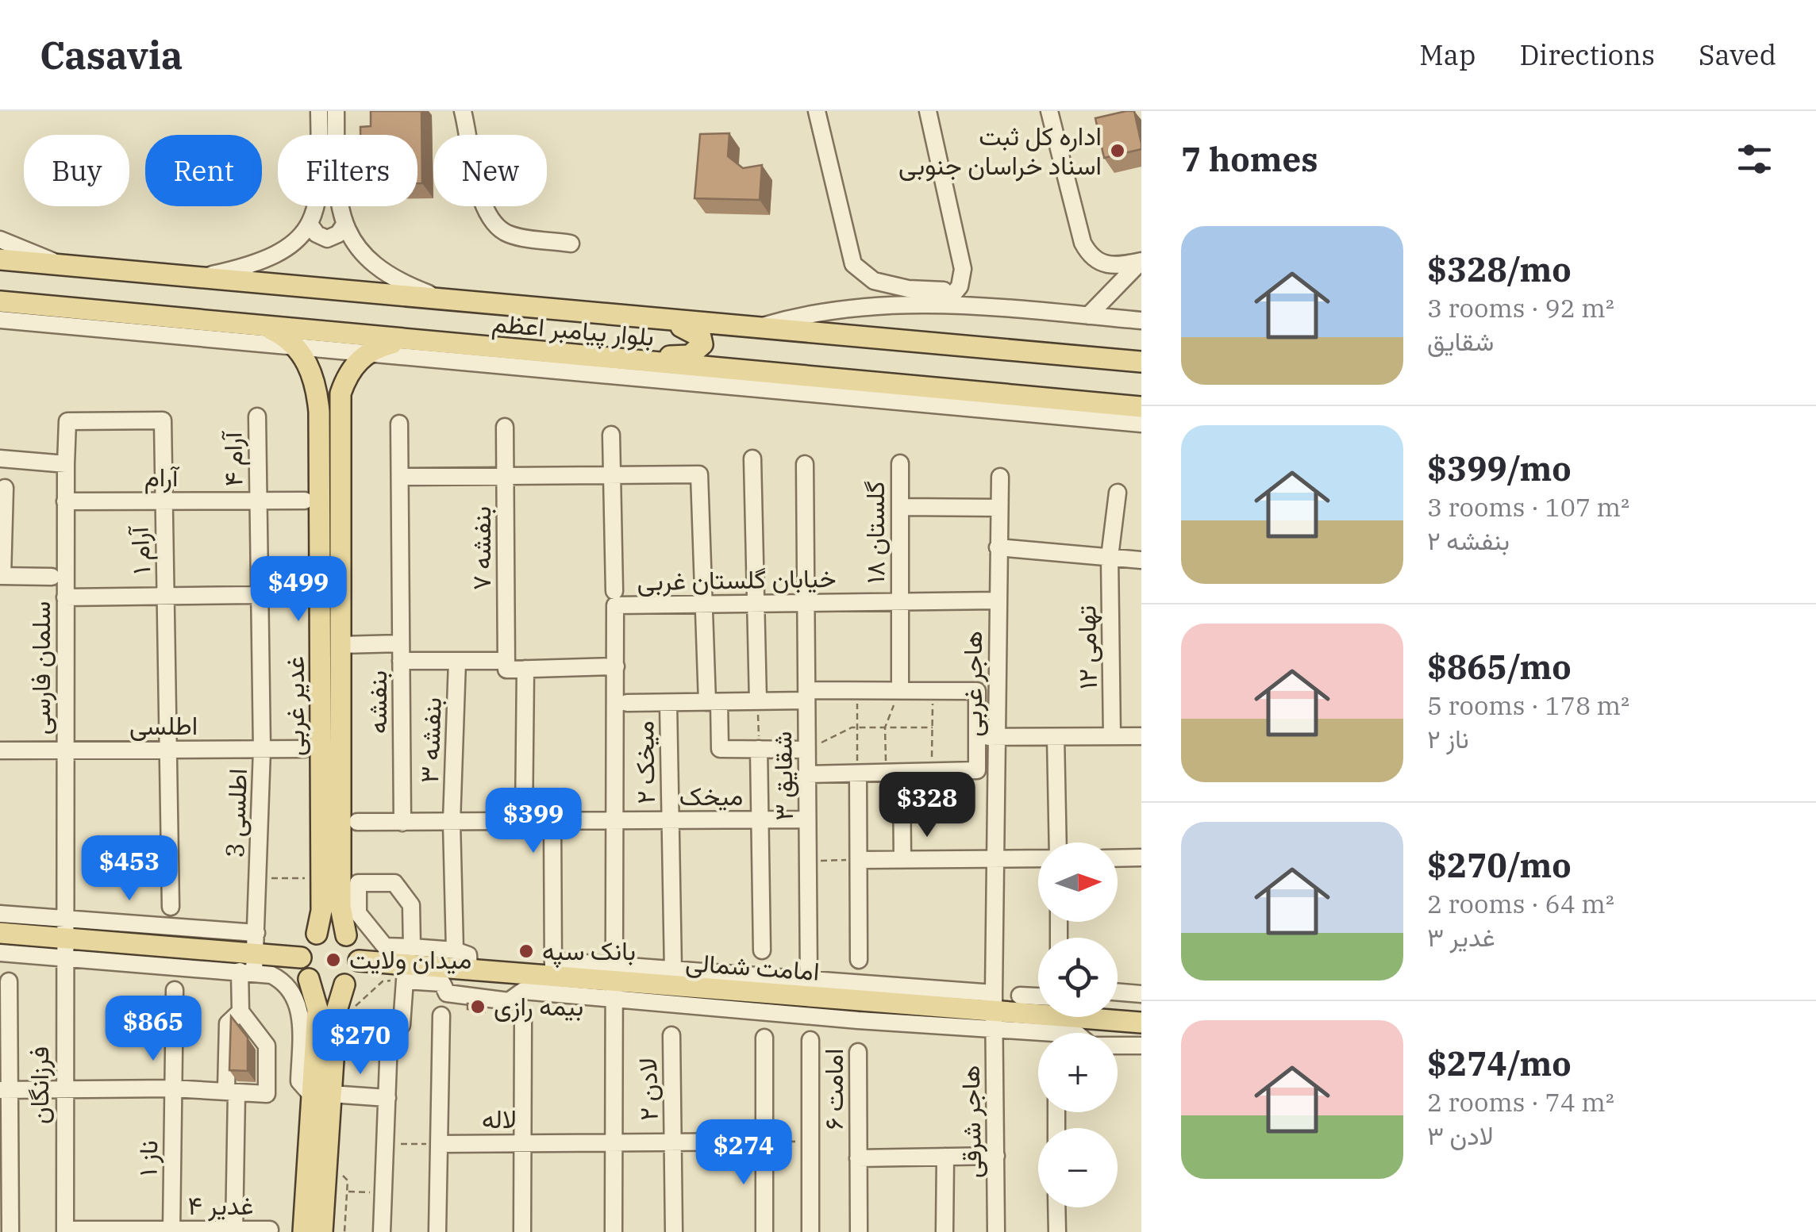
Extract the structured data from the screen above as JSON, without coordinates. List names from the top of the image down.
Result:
{
  "streets": {
    "main road": ["بلوار پیامبر اعظم", "غدیر غربی", "امامت شمالی"],
    "street": [
      "آرام ۴",
      "آرام",
      "گلستان ۱۸",
      "بنفشه ۷",
      "آرام ۱",
      "خیابان گلستان غربی",
      "تهامی ۱۲",
      "سلمان فارسی",
      "هاجر غربی",
      "بنفشه",
      "اطلسی",
      "بنفشه ۳",
      "میخک ۲",
      "شقایق ۳",
      "میخک",
      "اطلسی 3",
      "فرزانگان",
      "لادن ۲",
      "امامت ۶",
      "لاله",
      "هاجر شرقی",
      "ناز ۱",
      "غدیر ۴"
    ]
  },
  "crossings": [
    ["آرام ۴", "آرام"],
    ["آرام ۴", "اطلسی 3"],
    ["آرام", "آرام ۱"],
    ["آرام", "سلمان فارسی"],
    ["گلستان ۱۸", "خیابان گلستان غربی"],
    ["آرام ۱", "سلمان فارسی"],
    ["آرام ۱", "اطلسی"],
    ["خیابان گلستان غربی", "هاجر غربی"],
    ["خیابان گلستان غربی", "شقایق ۳"],
    ["خیابان گلستان غربی", "میخک"],
    ["خیابان گلستان غربی", "امامت شمالی"],
    ["خیابان گلستان غربی", "لاله"],
    ["سلمان فارسی", "اطلسی"],
    ["سلمان فارسی", "فرزانگان"],
    ["هاجر غربی", "امامت شمالی"],
    ["هاجر غربی", "هاجر شرقی"],
    ["غدیر غربی", "امامت شمالی"],
    ["اطلسی", "اطلسی 3"],
    ["میخک ۲", "میخک"],
    ["شقایق ۳", "میخک"],
    ["امامت شمالی", "هاجر شرقی"],
    ["فرزانگان", "غدیر ۴"],
    ["لادن ۲", "لاله"],
    ["ناز ۱", "غدیر ۴"]
  ],
  "places": [
    "اداره کل ثبت اسناد خراسان جنوبی",
    "بانک سپه",
    "میدان ولایت",
    "بیمه رازی"
  ],
  "north": "right",
  "page": {
    "header": "Casavia",
    "nav": ["Map", "Directions", "Saved"],
    "heading": "7 homes",
    "chip": [
      "Buy",
      "Rent",
      "Filters",
      "New"
    ],
    "list": [
      {
        "name": "$328/mo",
        "note": "3 rooms · 92 m² · شقایق"
      },
      {
        "name": "$399/mo",
        "note": "3 rooms · 107 m² · بنفشه ۲"
      },
      {
        "name": "$865/mo",
        "note": "5 rooms · 178 m² · ناز ۲"
      },
      {
        "name": "$270/mo",
        "note": "2 rooms · 64 m² · غدیر ۳"
      },
      {
        "name": "$274/mo",
        "note": "2 rooms · 74 m² · لادن ۳"
      }
    ],
    "price": [
      "$499",
      "$328",
      "$399",
      "$453",
      "$865",
      "$270",
      "$274"
    ],
    "map_buttons": ["+", "−"]
  }
}
